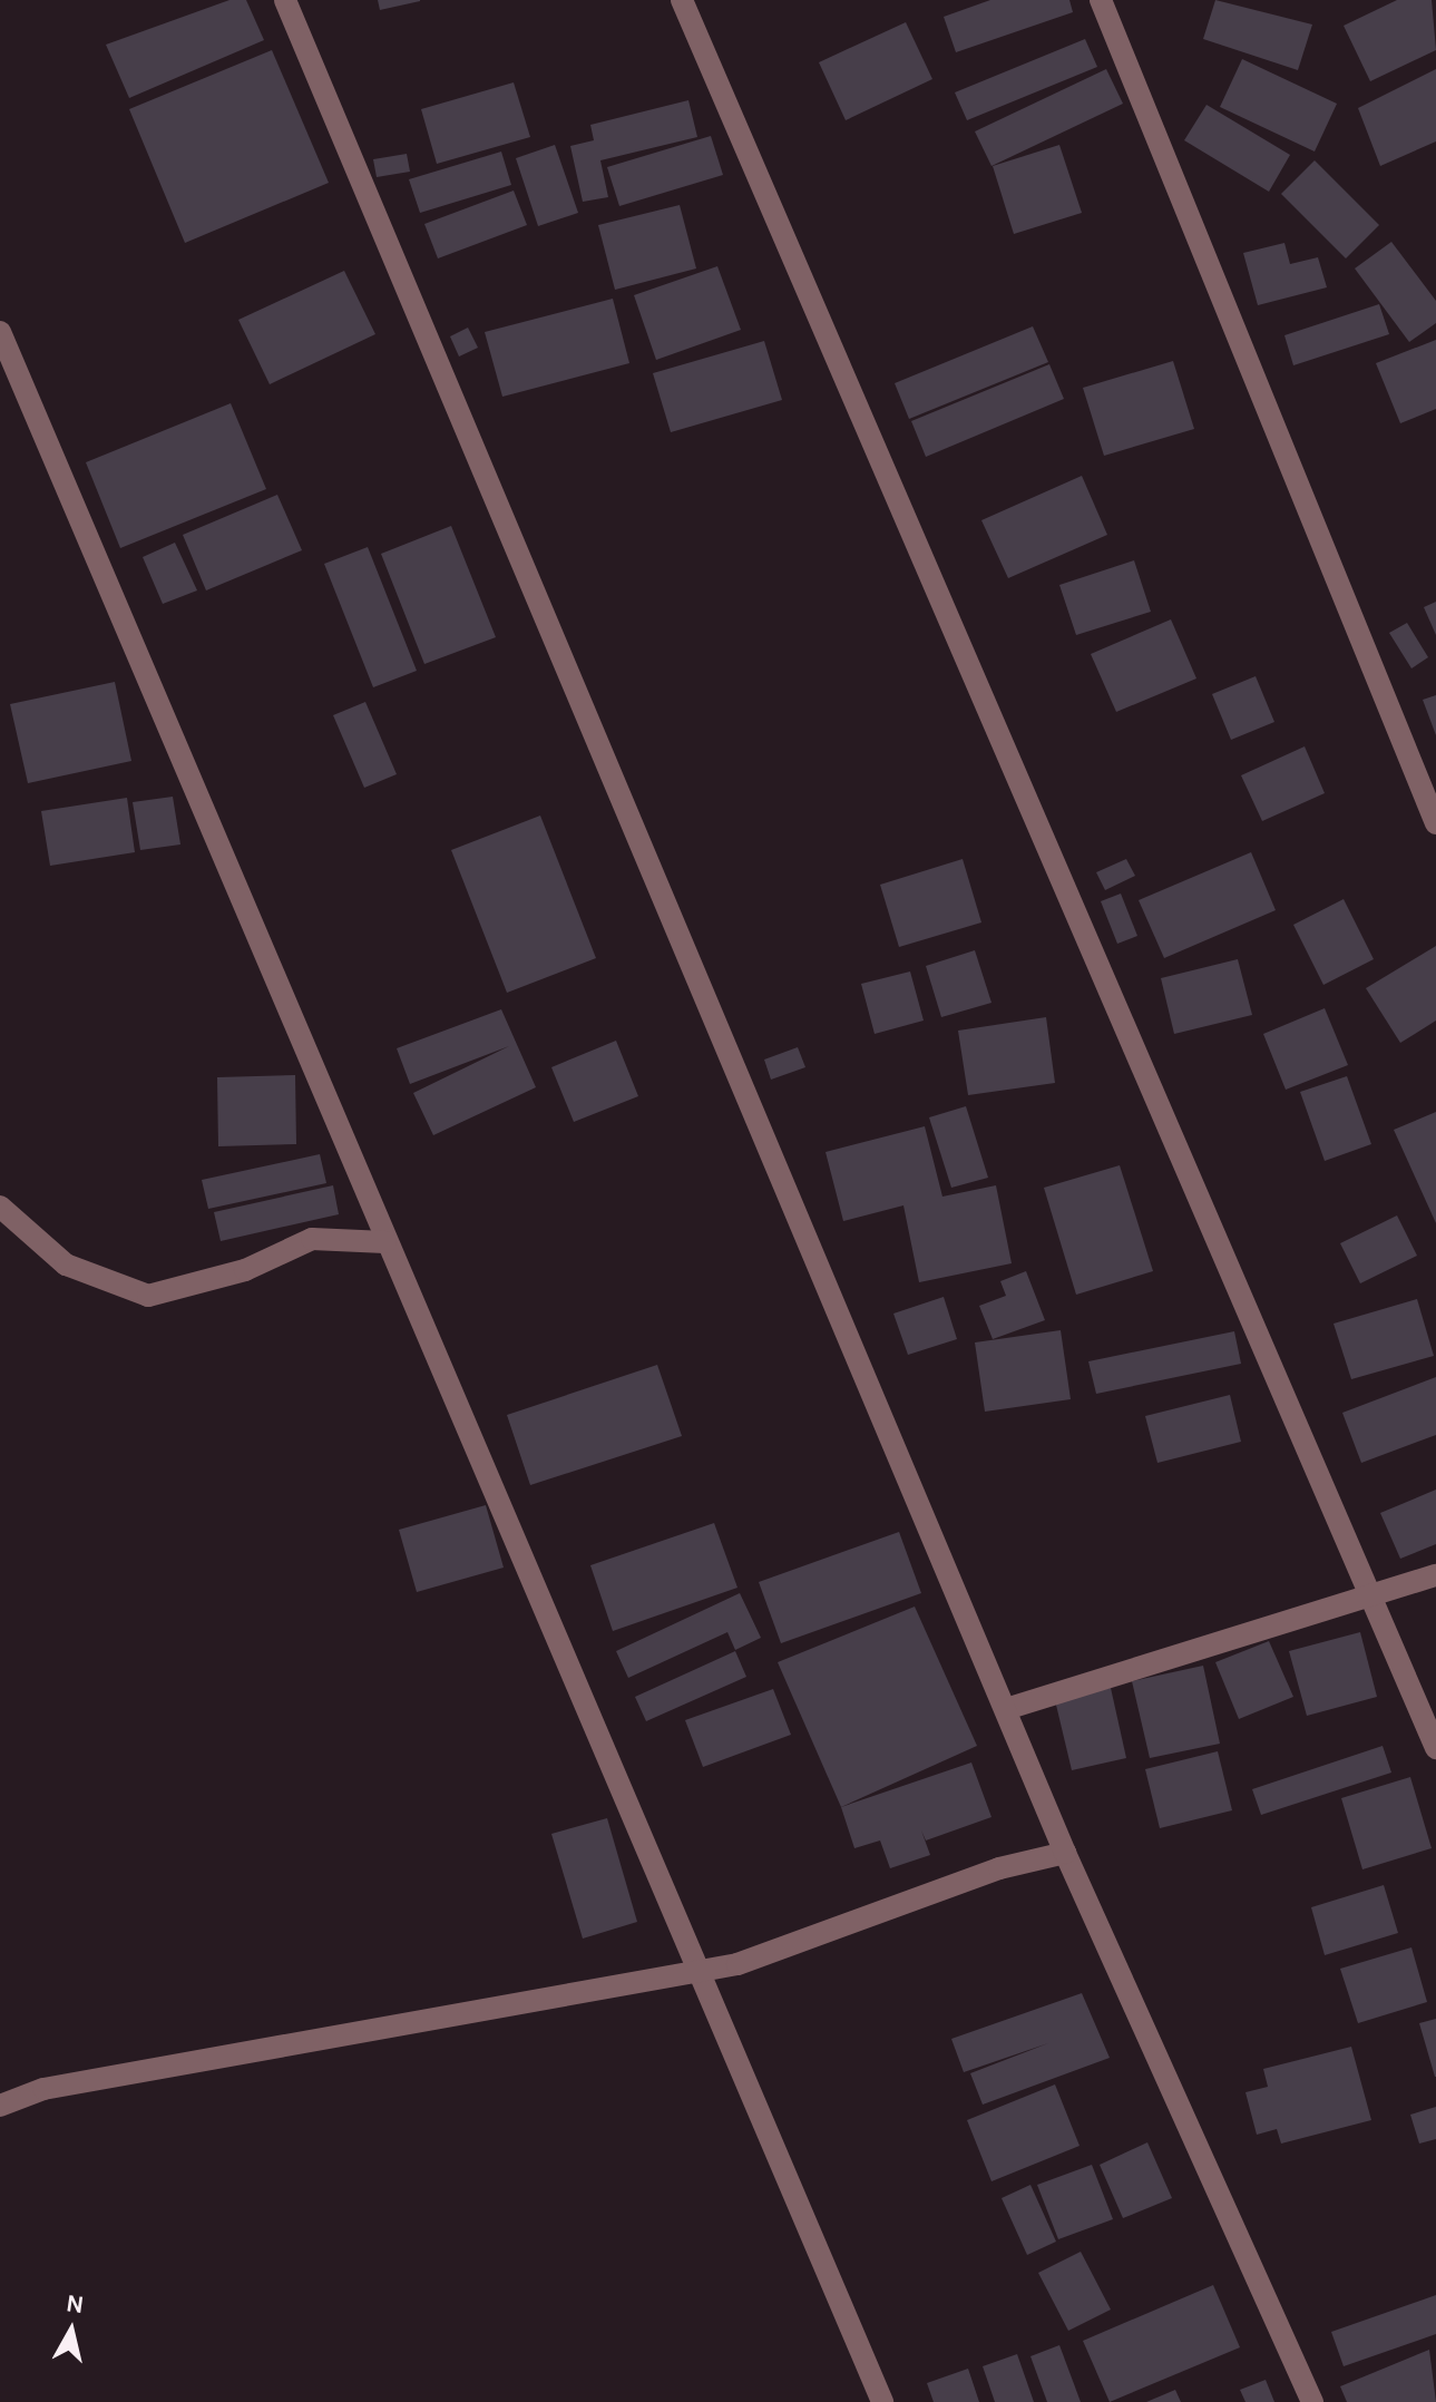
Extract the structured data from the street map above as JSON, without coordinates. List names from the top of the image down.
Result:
{
  "north": "top"
}
